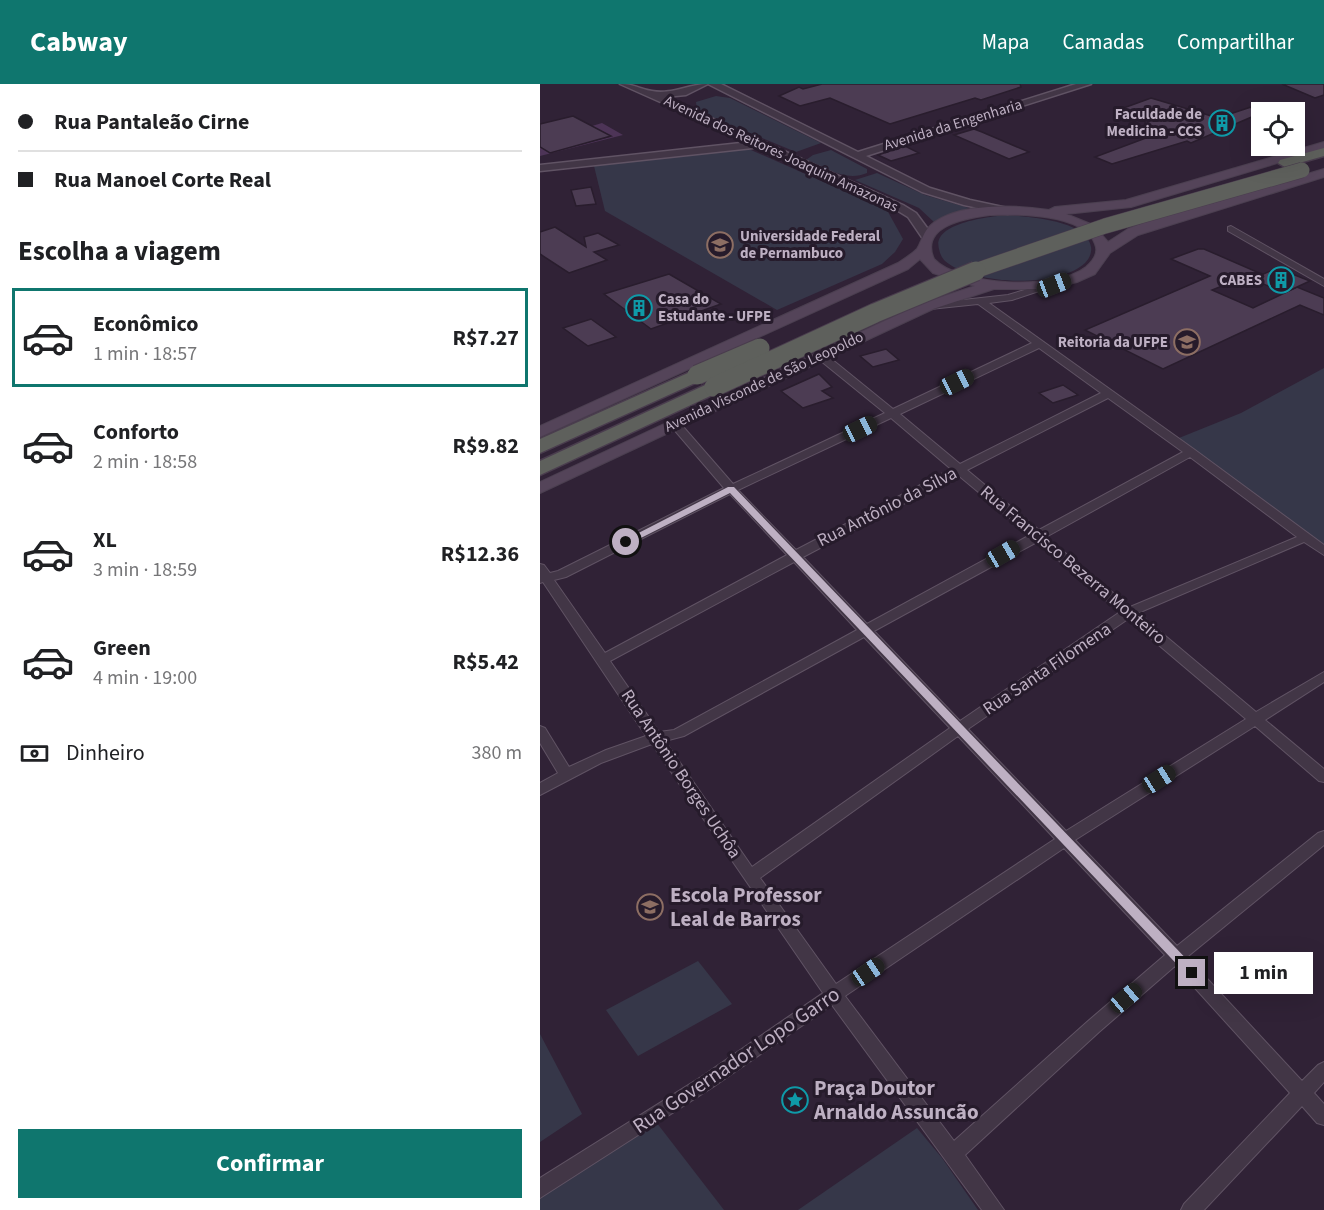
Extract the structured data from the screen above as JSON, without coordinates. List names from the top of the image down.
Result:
{
  "streets": {
    "highway": ["Avenida Visconde de São Leopoldo"],
    "street": [
      "Avenida da Engenharia",
      "Avenida dos Reitores Joaquim Amazonas",
      "Rua Antônio da Silva",
      "Rua Francisco Bezerra Monteiro",
      "Rua Santa Filomena",
      "Rua Antônio Borges Uchôa",
      "Rua Governador Lopo Garro"
    ]
  },
  "crossings": [
    ["Avenida da Engenharia", "Avenida dos Reitores Joaquim Amazonas"],
    ["Avenida Visconde de São Leopoldo", "Rua Francisco Bezerra Monteiro"],
    ["Rua Antônio da Silva", "Rua Francisco Bezerra Monteiro"],
    ["Rua Antônio da Silva", "Rua Antônio Borges Uchôa"],
    ["Rua Francisco Bezerra Monteiro", "Rua Santa Filomena"],
    ["Rua Francisco Bezerra Monteiro", "Rua Governador Lopo Garro"],
    ["Rua Santa Filomena", "Rua Antônio Borges Uchôa"],
    ["Rua Antônio Borges Uchôa", "Rua Governador Lopo Garro"]
  ],
  "places": {
    "building": ["Faculdade de Medicina - CCS", "CABES", "Casa do Estudante - UFPE"],
    "school or university": ["Universidade Federal de Pernambuco", "Reitoria da UFPE", "Escola Professor Leal de Barros"],
    "place": ["Praça Doutor Arnaldo Assuncão"]
  },
  "page": {
    "header": "Cabway",
    "nav": ["Mapa", "Camadas", "Compartilhar"],
    "banner": ["Rua Pantaleão Cirne", "Rua Manoel Corte Real"],
    "heading": "Escolha a viagem",
    "list": [
      {
        "name": "Econômico",
        "note": "1 min · 18:57",
        "value": "R$7.27"
      },
      {
        "name": "Conforto",
        "note": "2 min · 18:58",
        "value": "R$9.82"
      },
      {
        "name": "XL",
        "note": "3 min · 18:59",
        "value": "R$12.36"
      },
      {
        "name": "Green",
        "note": "4 min · 19:00",
        "value": "R$5.42"
      }
    ],
    "pay": ["Dinheiro", "380 m"],
    "bubble": "1 min",
    "buttons": "Confirmar"
  }
}
